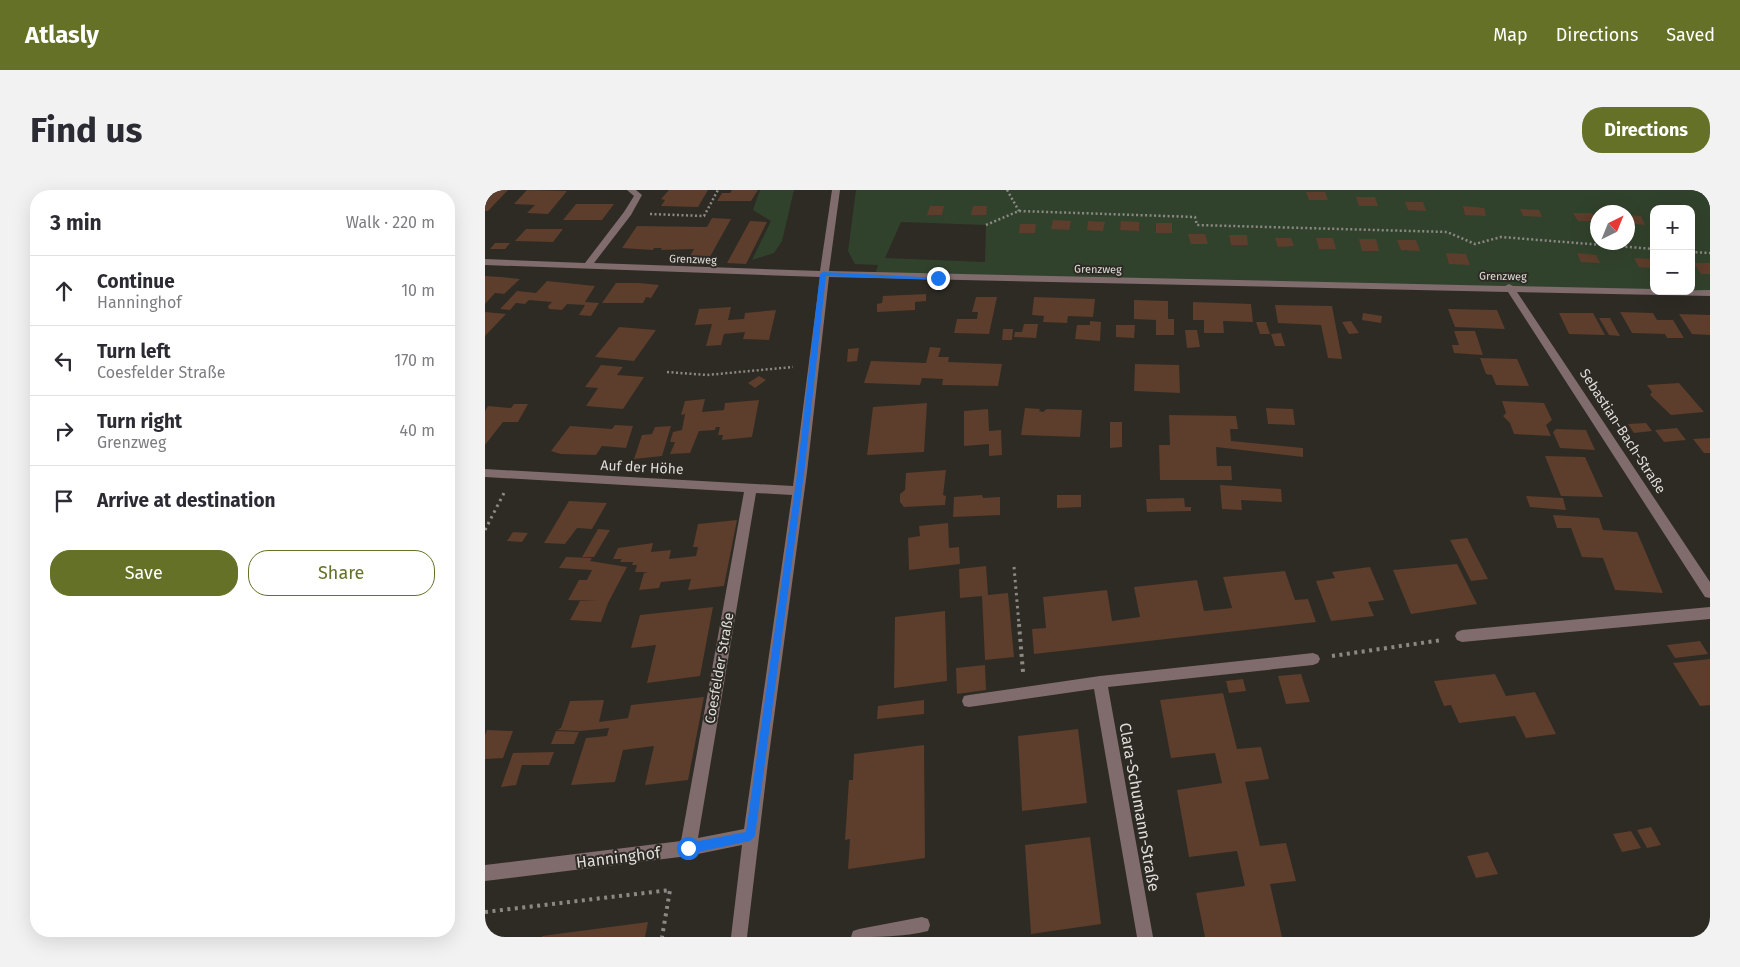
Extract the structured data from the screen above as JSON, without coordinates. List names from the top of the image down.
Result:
{
  "streets": {
    "street": [
      "Grenzweg",
      "Sebastian-Bach-Straße",
      "Auf der Höhe",
      "Coesfelder Straße",
      "Clara-Schumann-Straße",
      "Hanninghof"
    ]
  },
  "crossings": [
    ["Grenzweg", "Sebastian-Bach-Straße"],
    ["Auf der Höhe", "Coesfelder Straße"],
    ["Coesfelder Straße", "Hanninghof"]
  ],
  "north": "top right",
  "page": {
    "header": "Atlasly",
    "nav": ["Map", "Directions", "Saved"],
    "buttons": [
      "Directions",
      ["Save", "Share"]
    ],
    "title": "Find us",
    "heading": ["3 min", "Walk · 220 m"],
    "map_buttons": ["+", "−"],
    "list": [
      ["Continue", "Hanninghof", "10 m"],
      ["Turn left", "Coesfelder Straße", "170 m"],
      ["Turn right", "Grenzweg", "40 m"],
      "Arrive at destination"
    ]
  }
}
